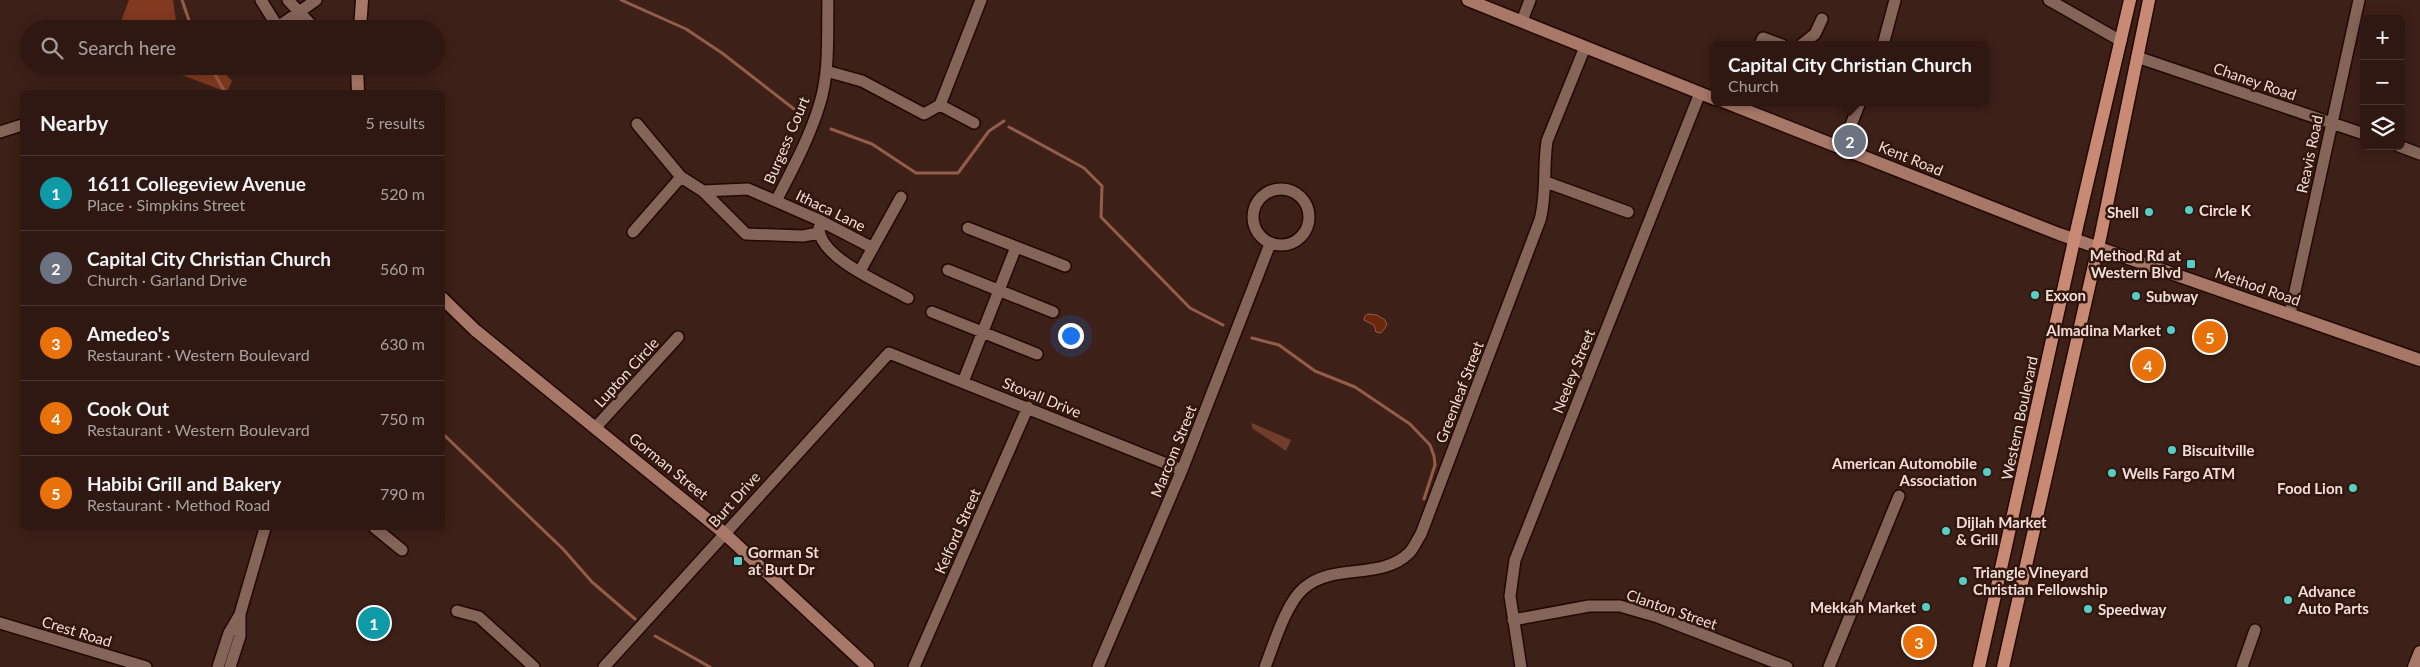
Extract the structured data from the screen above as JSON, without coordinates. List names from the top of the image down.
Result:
{
  "streets": {
    "main road": ["Western Boulevard"],
    "street": [
      "Chaney Road",
      "Burgess Court",
      "Reavis Road",
      "Kent Road",
      "Ithaca Lane",
      "Method Road",
      "Neeley Street",
      "Lupton Circle",
      "Greenleaf Street",
      "Stovall Drive",
      "Marcom Street",
      "Gorman Street",
      "Burt Drive",
      "Kelford Street",
      "Clanton Street",
      "Crest Road"
    ]
  },
  "crossings": [
    ["Chaney Road", "Reavis Road"],
    ["Chaney Road", "Western Boulevard"],
    ["Burgess Court", "Ithaca Lane"],
    ["Reavis Road", "Method Road"],
    ["Kent Road", "Method Road"],
    ["Kent Road", "Western Boulevard"],
    ["Method Road", "Western Boulevard"],
    ["Neeley Street", "Clanton Street"],
    ["Lupton Circle", "Gorman Street"],
    ["Stovall Drive", "Marcom Street"],
    ["Stovall Drive", "Burt Drive"],
    ["Stovall Drive", "Kelford Street"],
    ["Gorman Street", "Burt Drive"]
  ],
  "places": {
    "other": [
      "Circle K",
      "Shell",
      "Exxon",
      "Subway",
      "Almadina Market",
      "Biscuitville",
      "American Automobile Association",
      "Wells Fargo ATM",
      "Food Lion",
      "Dijlah Market & Grill",
      "Triangle Vineyard Christian Fellowship",
      "Advance Auto Parts",
      "Mekkah Market",
      "Speedway"
    ],
    "transit": ["Method Rd at Western Blvd", "Gorman St at Burt Dr"]
  },
  "page": {
    "map_buttons": ["+", "−"],
    "search": "Search here",
    "popup": ["Capital City Christian Church", "Church"],
    "heading": ["Nearby", "5 results"],
    "pins": [
      "2",
      "5",
      "4",
      "1",
      "3"
    ],
    "list": [
      {
        "mark": "1",
        "name": "1611 Collegeview Avenue",
        "note": "Place · Simpkins Street",
        "value": "520 m"
      },
      {
        "mark": "2",
        "name": "Capital City Christian Church",
        "note": "Church · Garland Drive",
        "value": "560 m"
      },
      {
        "mark": "3",
        "name": "Amedeo's",
        "note": "Restaurant · Western Boulevard",
        "value": "630 m"
      },
      {
        "mark": "4",
        "name": "Cook Out",
        "note": "Restaurant · Western Boulevard",
        "value": "750 m"
      },
      {
        "mark": "5",
        "name": "Habibi Grill and Bakery",
        "note": "Restaurant · Method Road",
        "value": "790 m"
      }
    ]
  }
}
